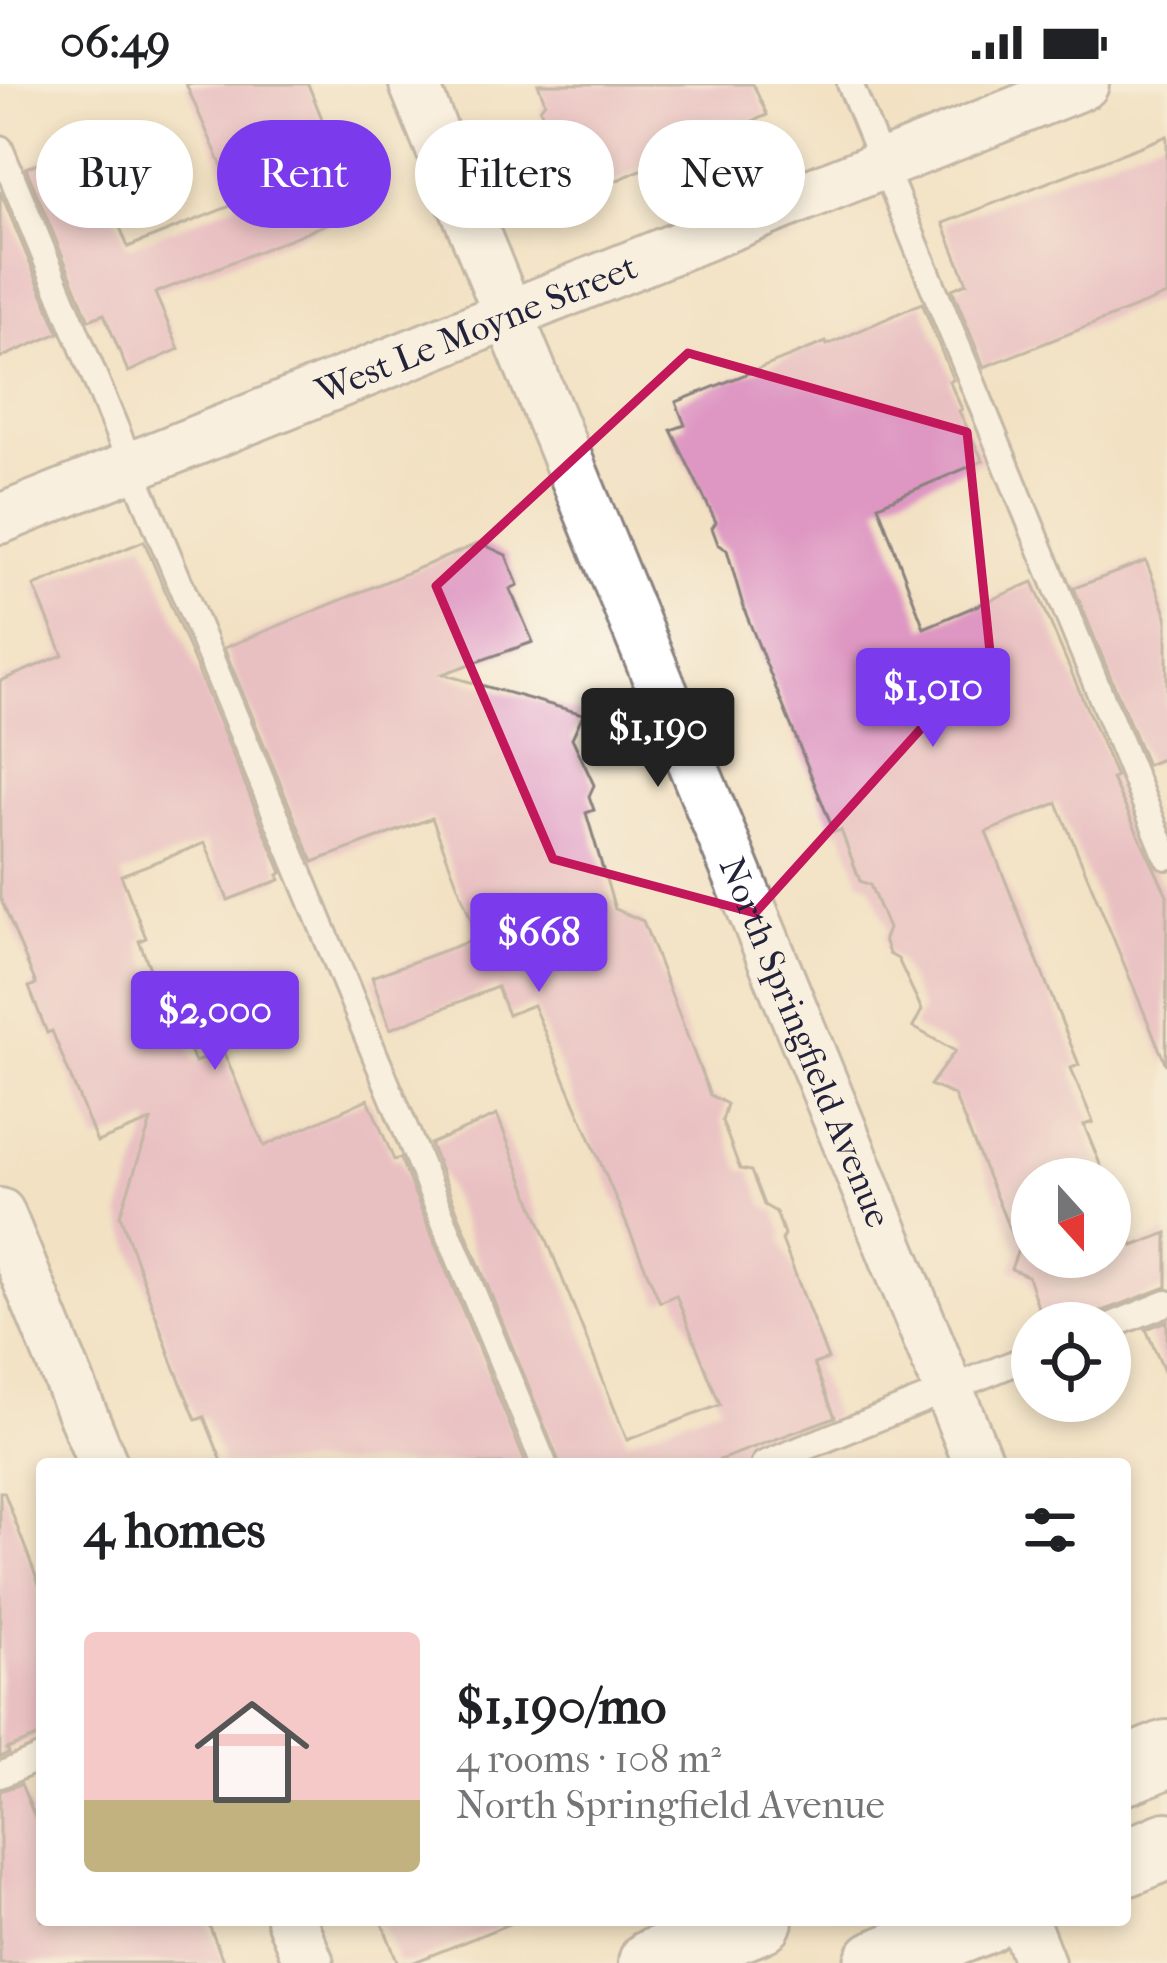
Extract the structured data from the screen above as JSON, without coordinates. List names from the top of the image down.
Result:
{
  "streets": {
    "street": ["West Le Moyne Street", "North Springfield Avenue"]
  },
  "crossings": [
    ["West Le Moyne Street", "North Springfield Avenue"]
  ],
  "north": "bottom",
  "page": {
    "status": "06:49",
    "chip": [
      "Buy",
      "Rent",
      "Filters",
      "New"
    ],
    "price": [
      "$1,010",
      "$1,190",
      "$668",
      "$2,000"
    ],
    "heading": "4 homes",
    "list": [
      {
        "name": "$1,190/mo",
        "note": "4 rooms · 108 m² · North Springfield Avenue"
      }
    ]
  }
}
